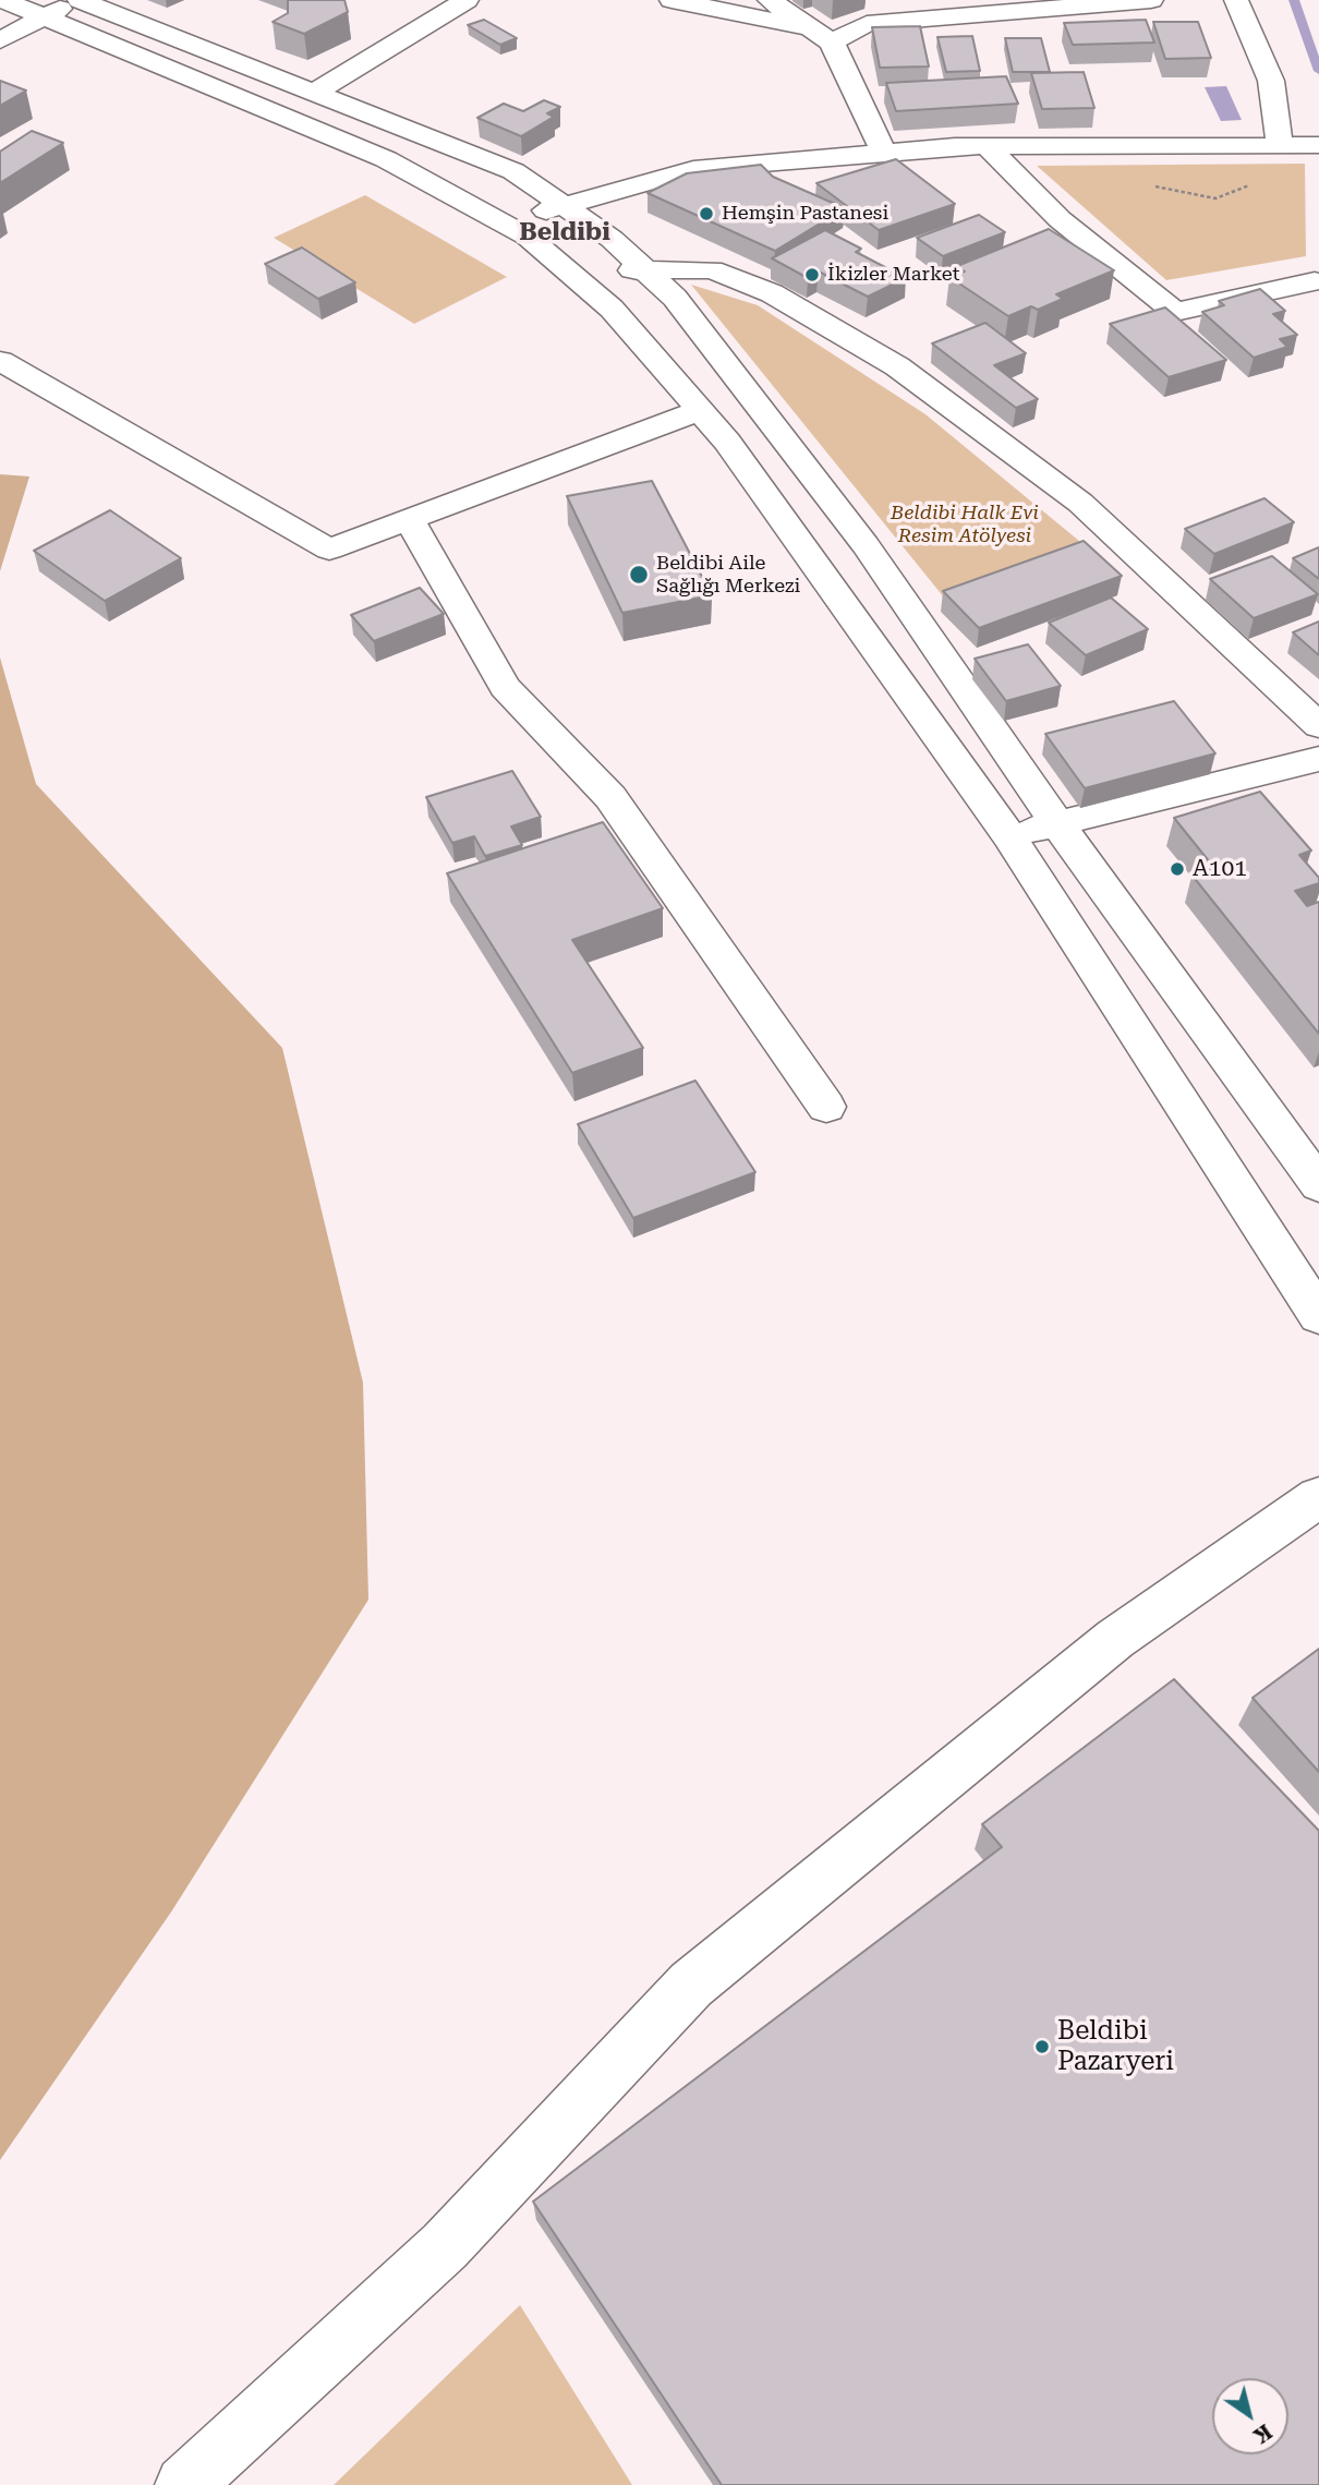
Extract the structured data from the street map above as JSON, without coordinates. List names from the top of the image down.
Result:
{
  "districts": ["Beldibi"],
  "parks": ["Beldibi Halk Evi Resim Atölyesi"],
  "places": [
    "Hemşin Pastanesi",
    "İkizler Market",
    "Beldibi Aile Sağlığı Merkezi",
    "A101",
    "Beldibi Pazaryeri"
  ],
  "north": "bottom right"
}
